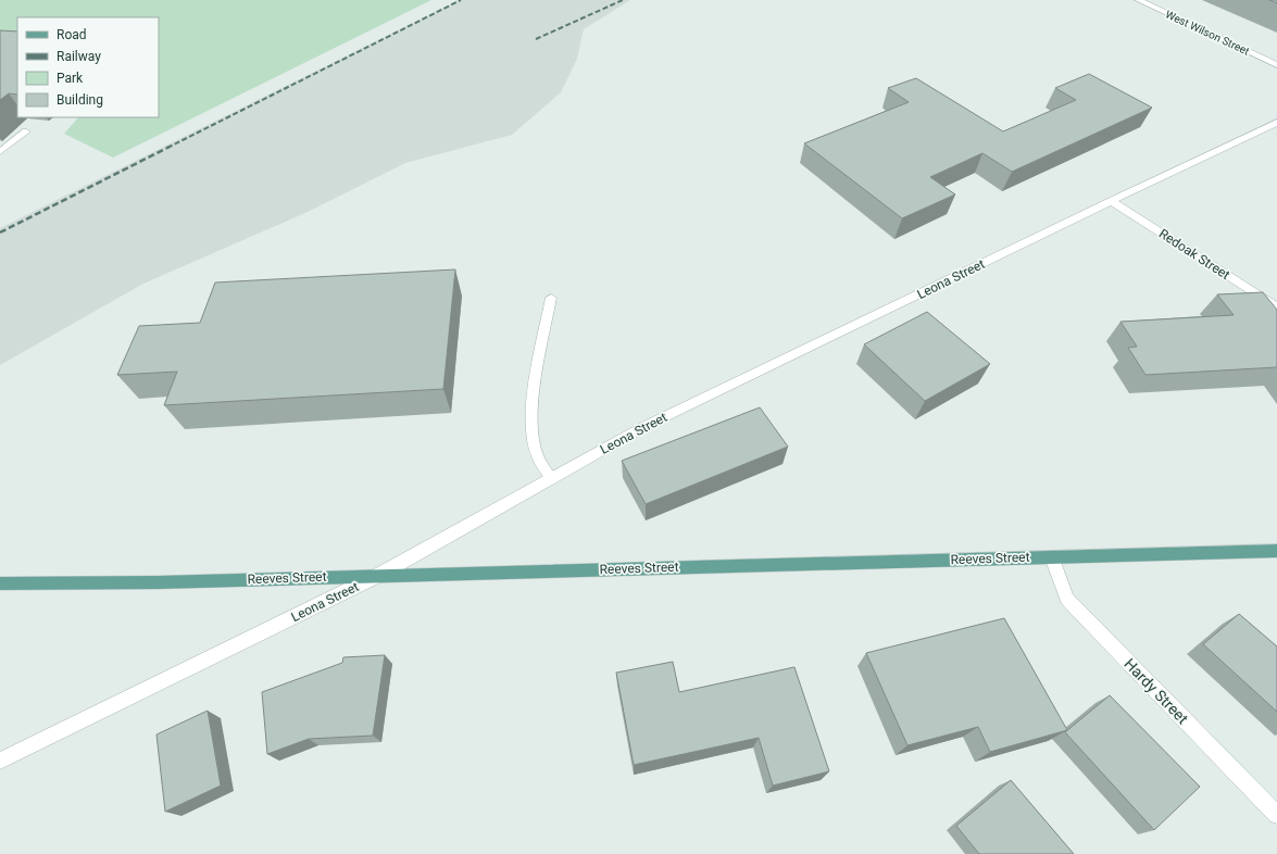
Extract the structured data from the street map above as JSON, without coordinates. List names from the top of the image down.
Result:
{
  "streets": {
    "main road": ["Reeves Street"],
    "street": [
      "West Wilson Street",
      "Redoak Street",
      "Leona Street",
      "Hardy Street"
    ]
  },
  "crossings": [
    ["Redoak Street", "Leona Street"],
    ["Leona Street", "Reeves Street"],
    ["Reeves Street", "Hardy Street"]
  ],
  "legend": [
    "Road",
    "Railway",
    "Park",
    "Building"
  ]
}
